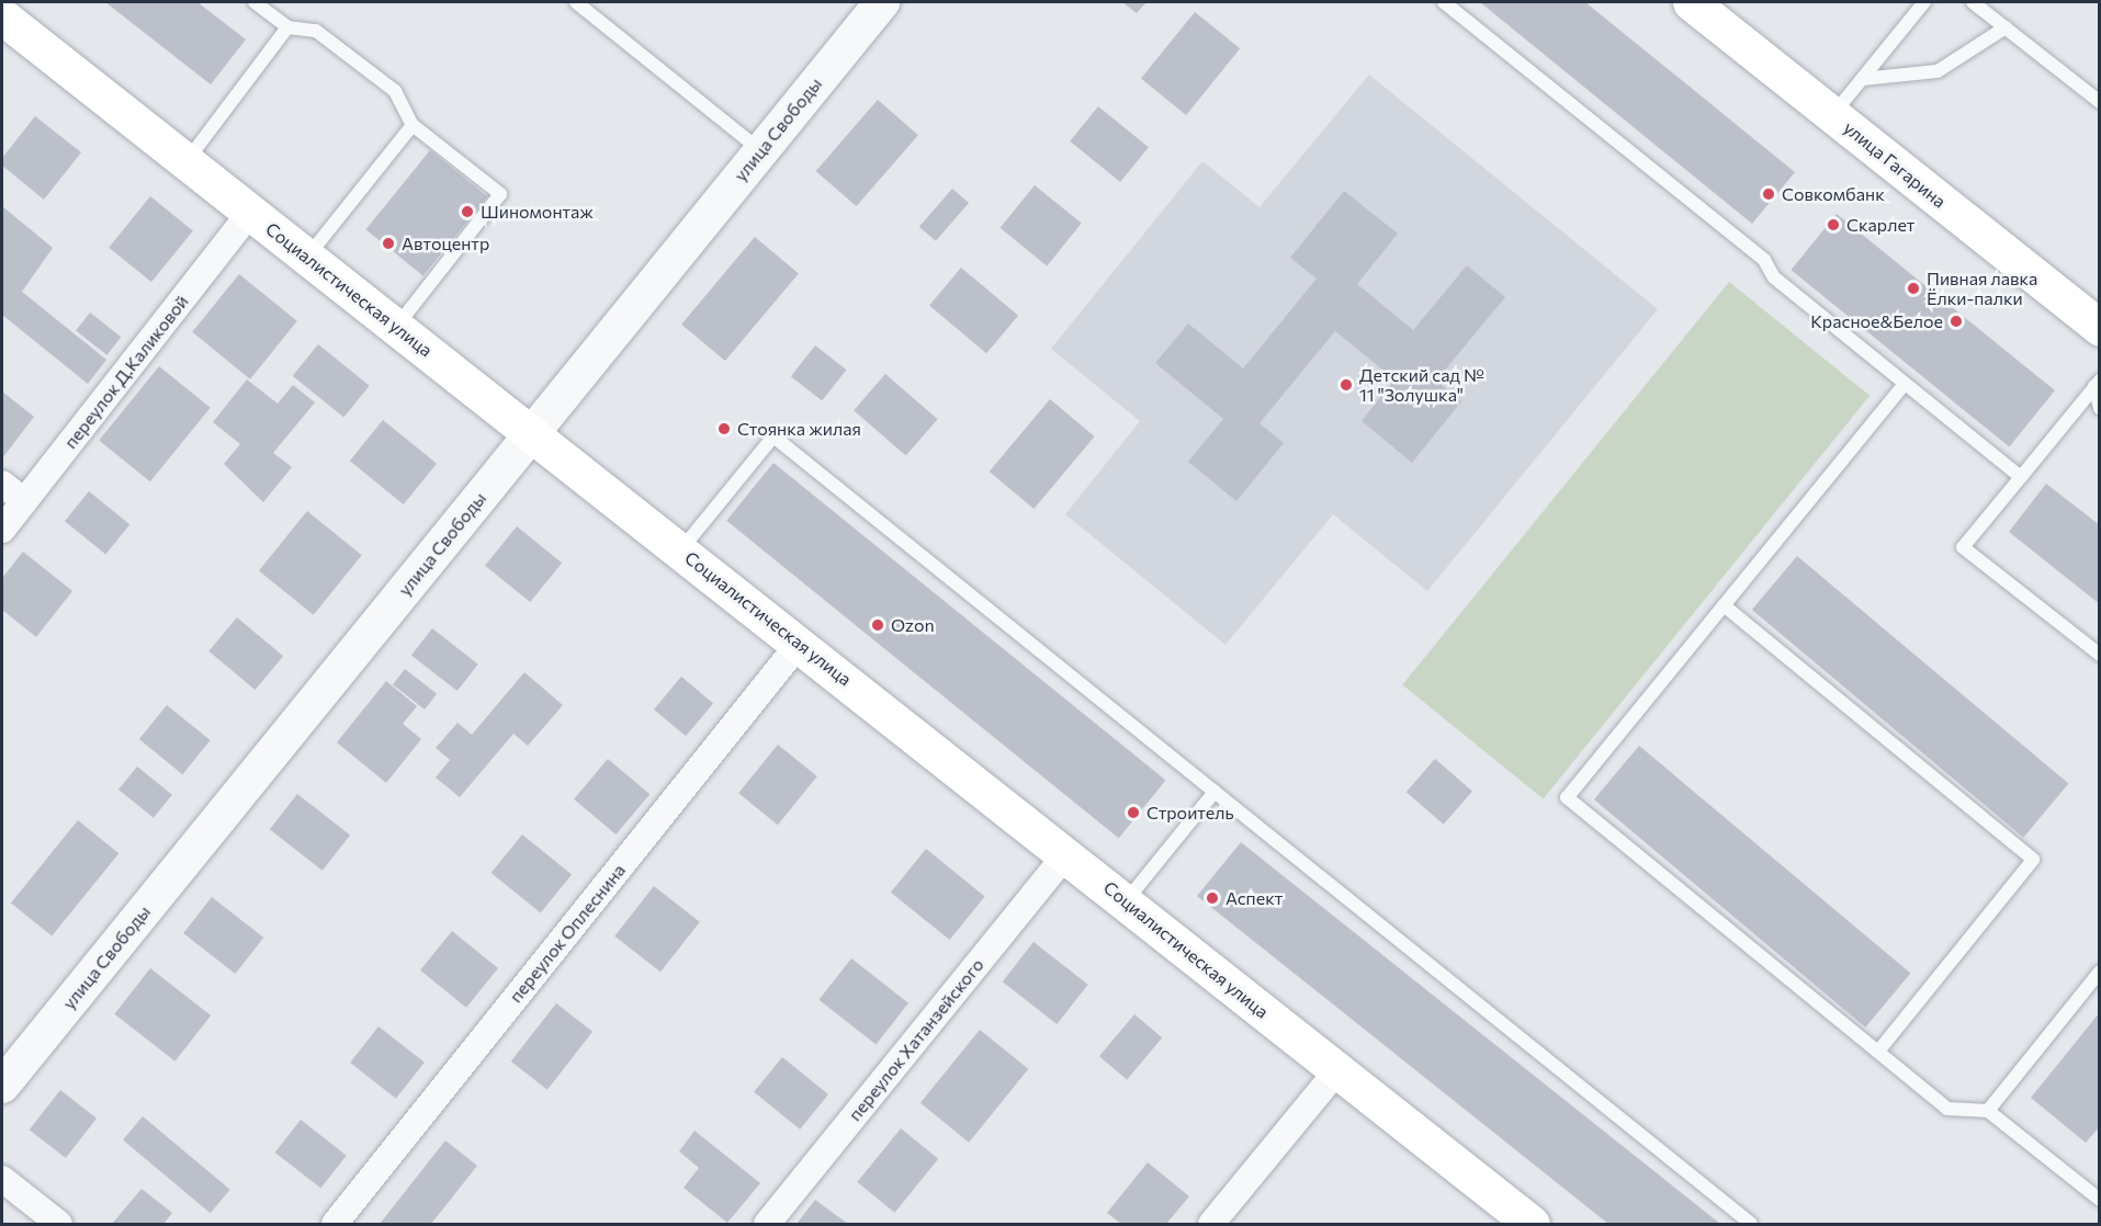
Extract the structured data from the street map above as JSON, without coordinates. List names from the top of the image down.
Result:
{
  "streets": {
    "main road": ["улица Гагарина", "Социалистическая улица"],
    "street": [
      "улица Свободы",
      "переулок Д.Каликовой",
      "переулок Оплеснина",
      "переулок Хатанзейского"
    ]
  },
  "crossings": [
    ["улица Свободы", "Социалистическая улица"],
    ["Социалистическая улица", "переулок Д.Каликовой"],
    ["Социалистическая улица", "переулок Оплеснина"],
    ["Социалистическая улица", "переулок Хатанзейского"]
  ],
  "places": [
    "Совкомбанк",
    "Шиномонтаж",
    "Скарлет",
    "Автоцентр",
    "Пивная лавка Ёлки-палки",
    "Красное&Белое",
    "Детский сад № 11 \"Золушка\"",
    "Стоянка жилая",
    "Ozon",
    "Строитель",
    "Аспект"
  ]
}
